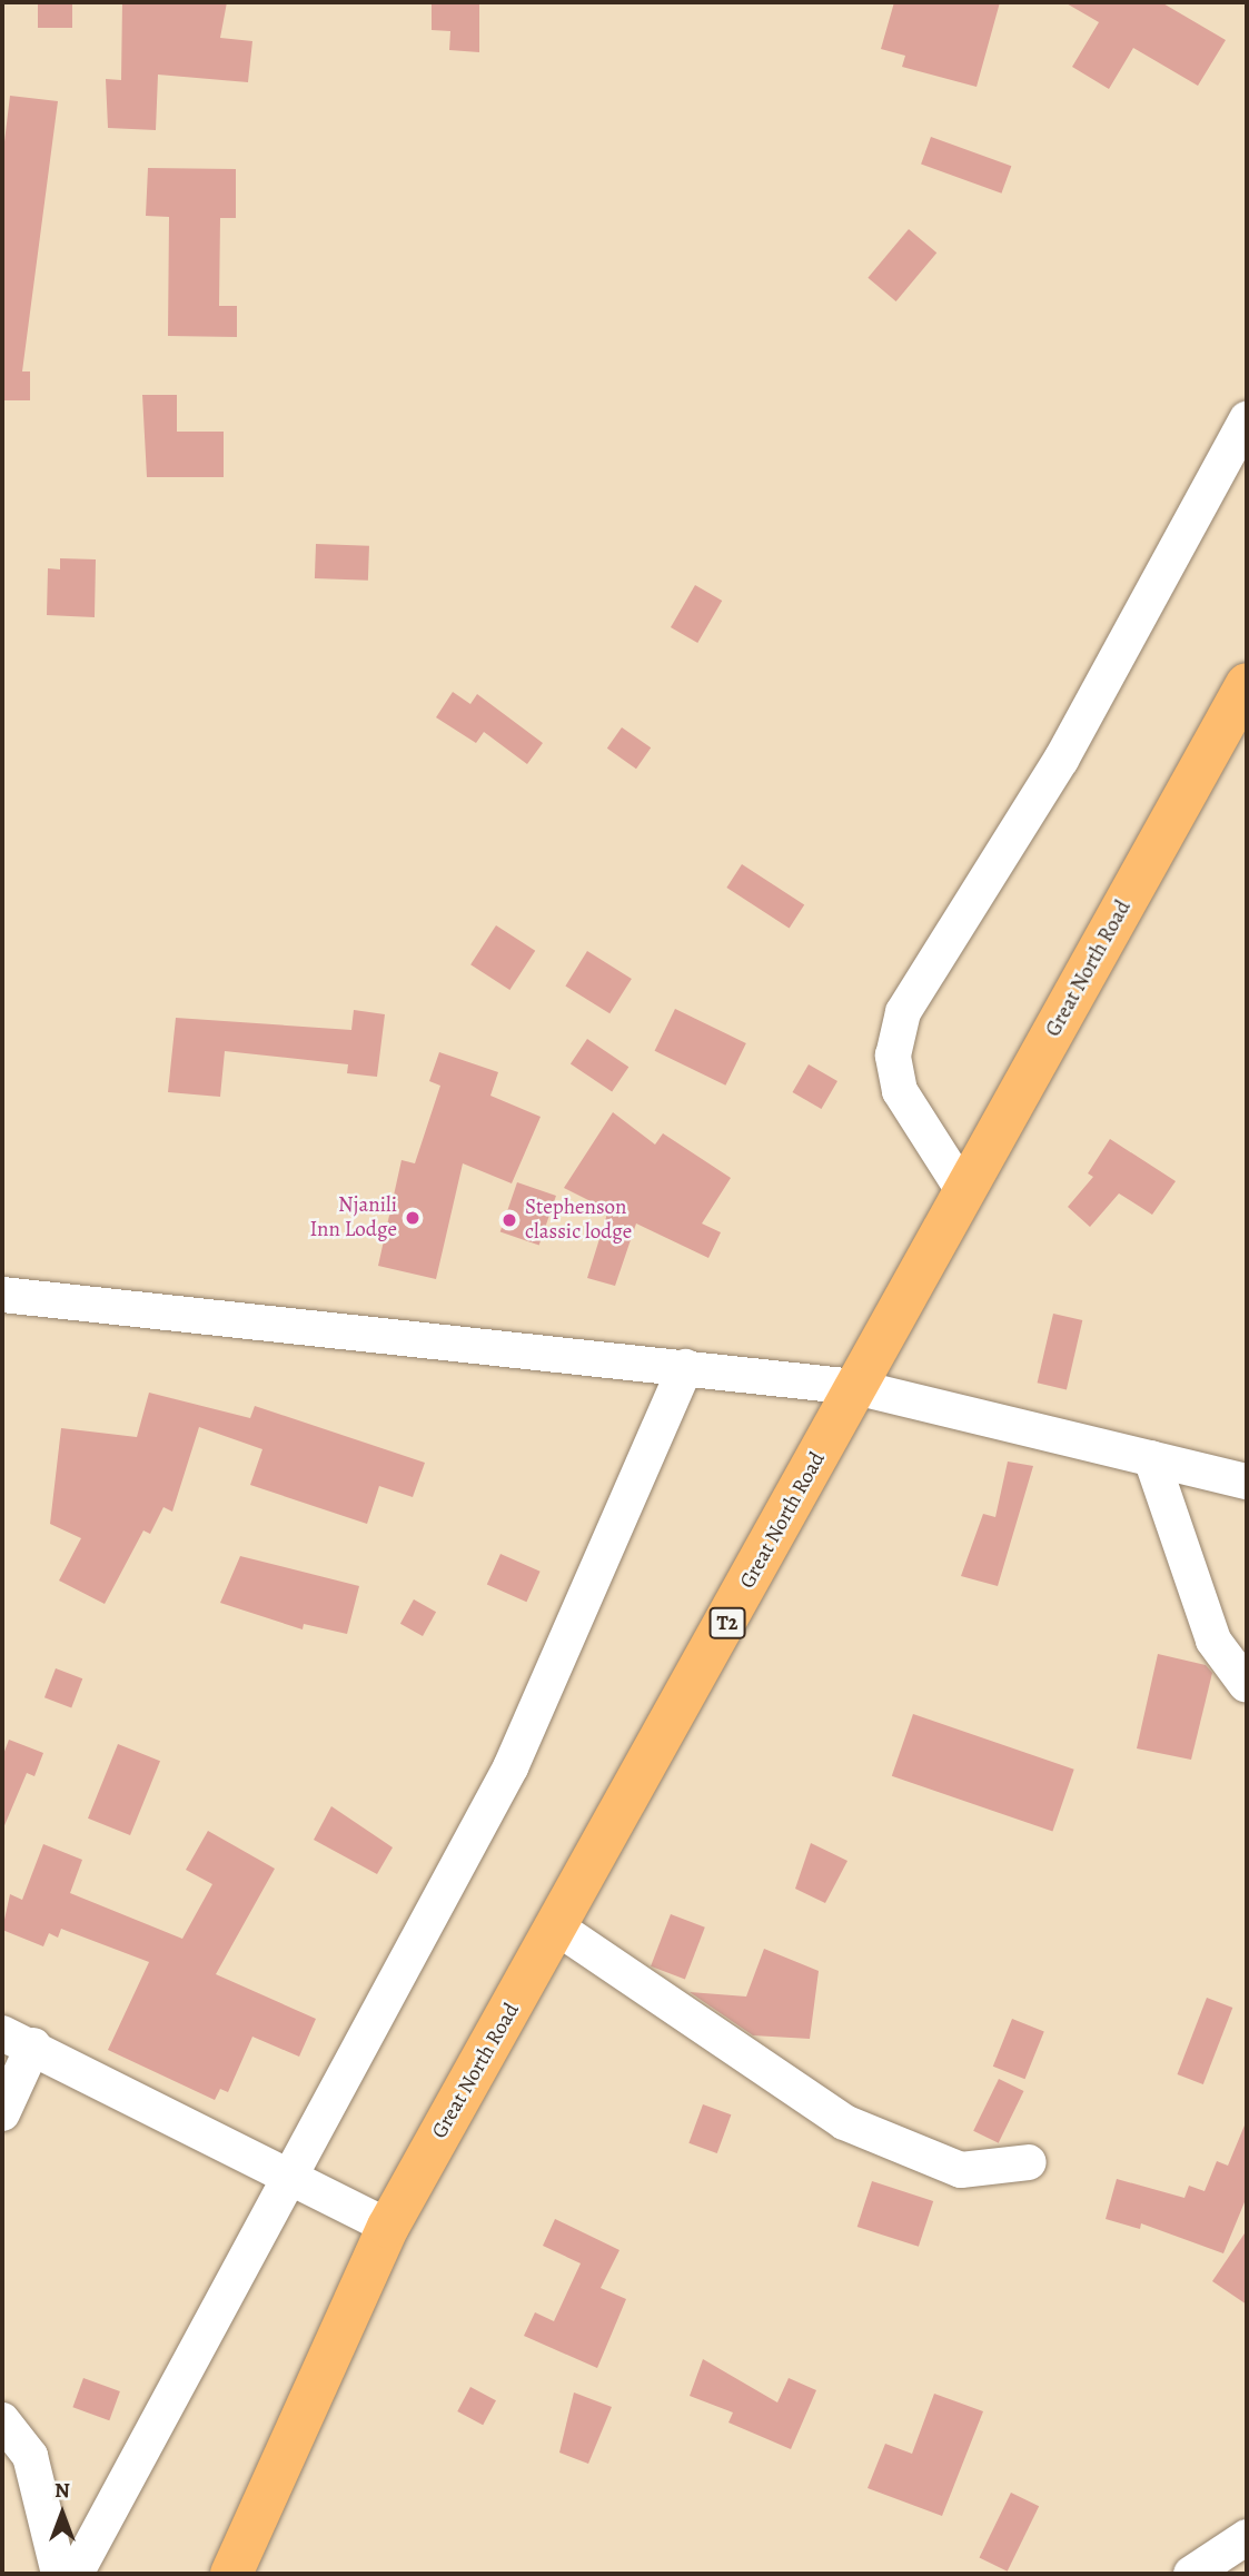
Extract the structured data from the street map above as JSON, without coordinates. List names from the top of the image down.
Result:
{
  "streets": {
    "highway": ["Great North Road", "T2"]
  },
  "places": ["Njanili Inn Lodge", "Stephenson classic lodge"],
  "north": "top"
}
